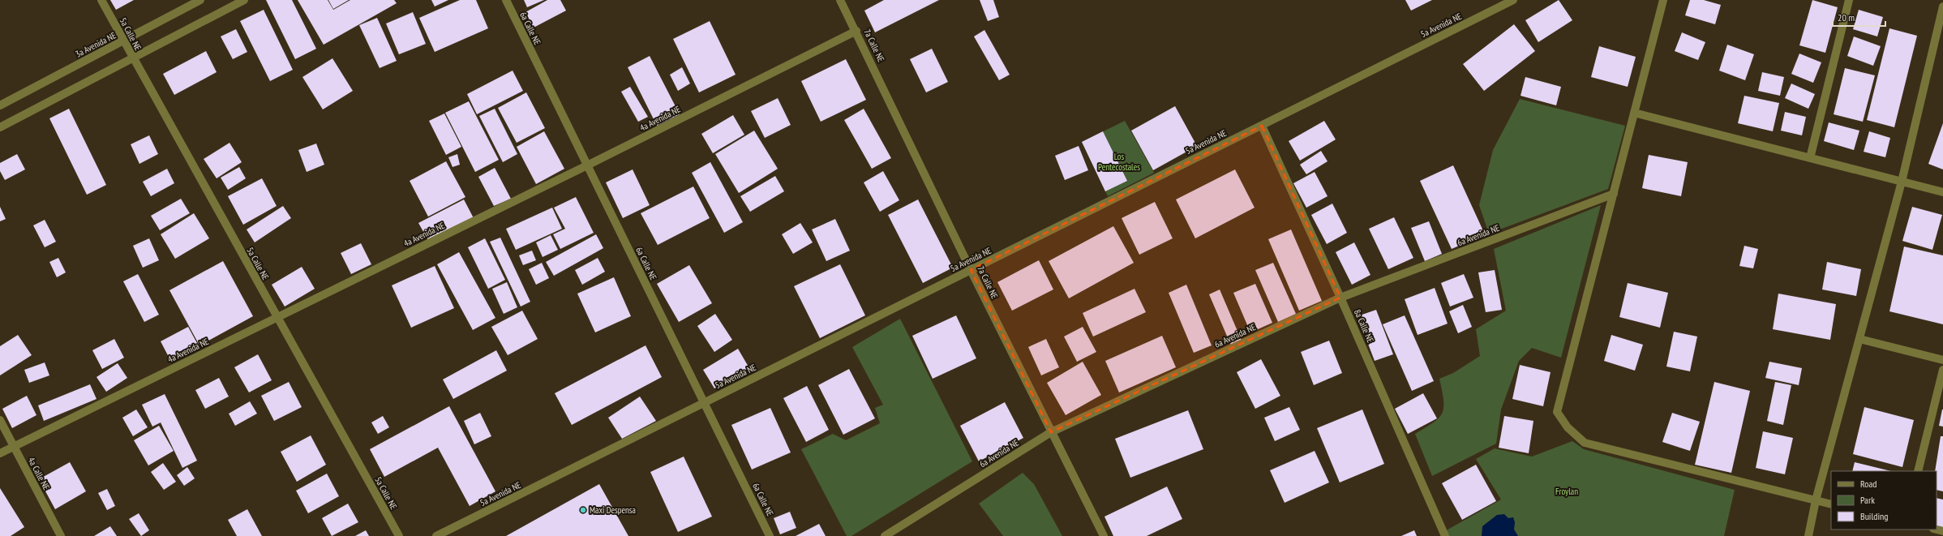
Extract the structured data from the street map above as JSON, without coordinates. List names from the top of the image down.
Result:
{
  "streets": {
    "street": [
      "5a Avenida NE",
      "6a Calle NE",
      "5a Calle NE",
      "3a Avenida NE",
      "7a Calle NE",
      "4a Avenida NE",
      "6a Avenida NE",
      "8a Calle NE",
      "4a Calle NE"
    ]
  },
  "crossings": [
    ["5a Avenida NE", "6a Calle NE"],
    ["5a Avenida NE", "7a Calle NE"],
    ["5a Avenida NE", "8a Calle NE"],
    ["6a Calle NE", "4a Avenida NE"],
    ["5a Calle NE", "3a Avenida NE"],
    ["5a Calle NE", "4a Avenida NE"],
    ["7a Calle NE", "4a Avenida NE"],
    ["7a Calle NE", "6a Avenida NE"],
    ["4a Avenida NE", "4a Calle NE"],
    ["6a Avenida NE", "8a Calle NE"]
  ],
  "parks": ["Los Pentecostales", "Froylan"],
  "places": ["Maxi Despensa"],
  "legend": ["Road", "Park", "Building"],
  "scale_bar": "20 m"
}
